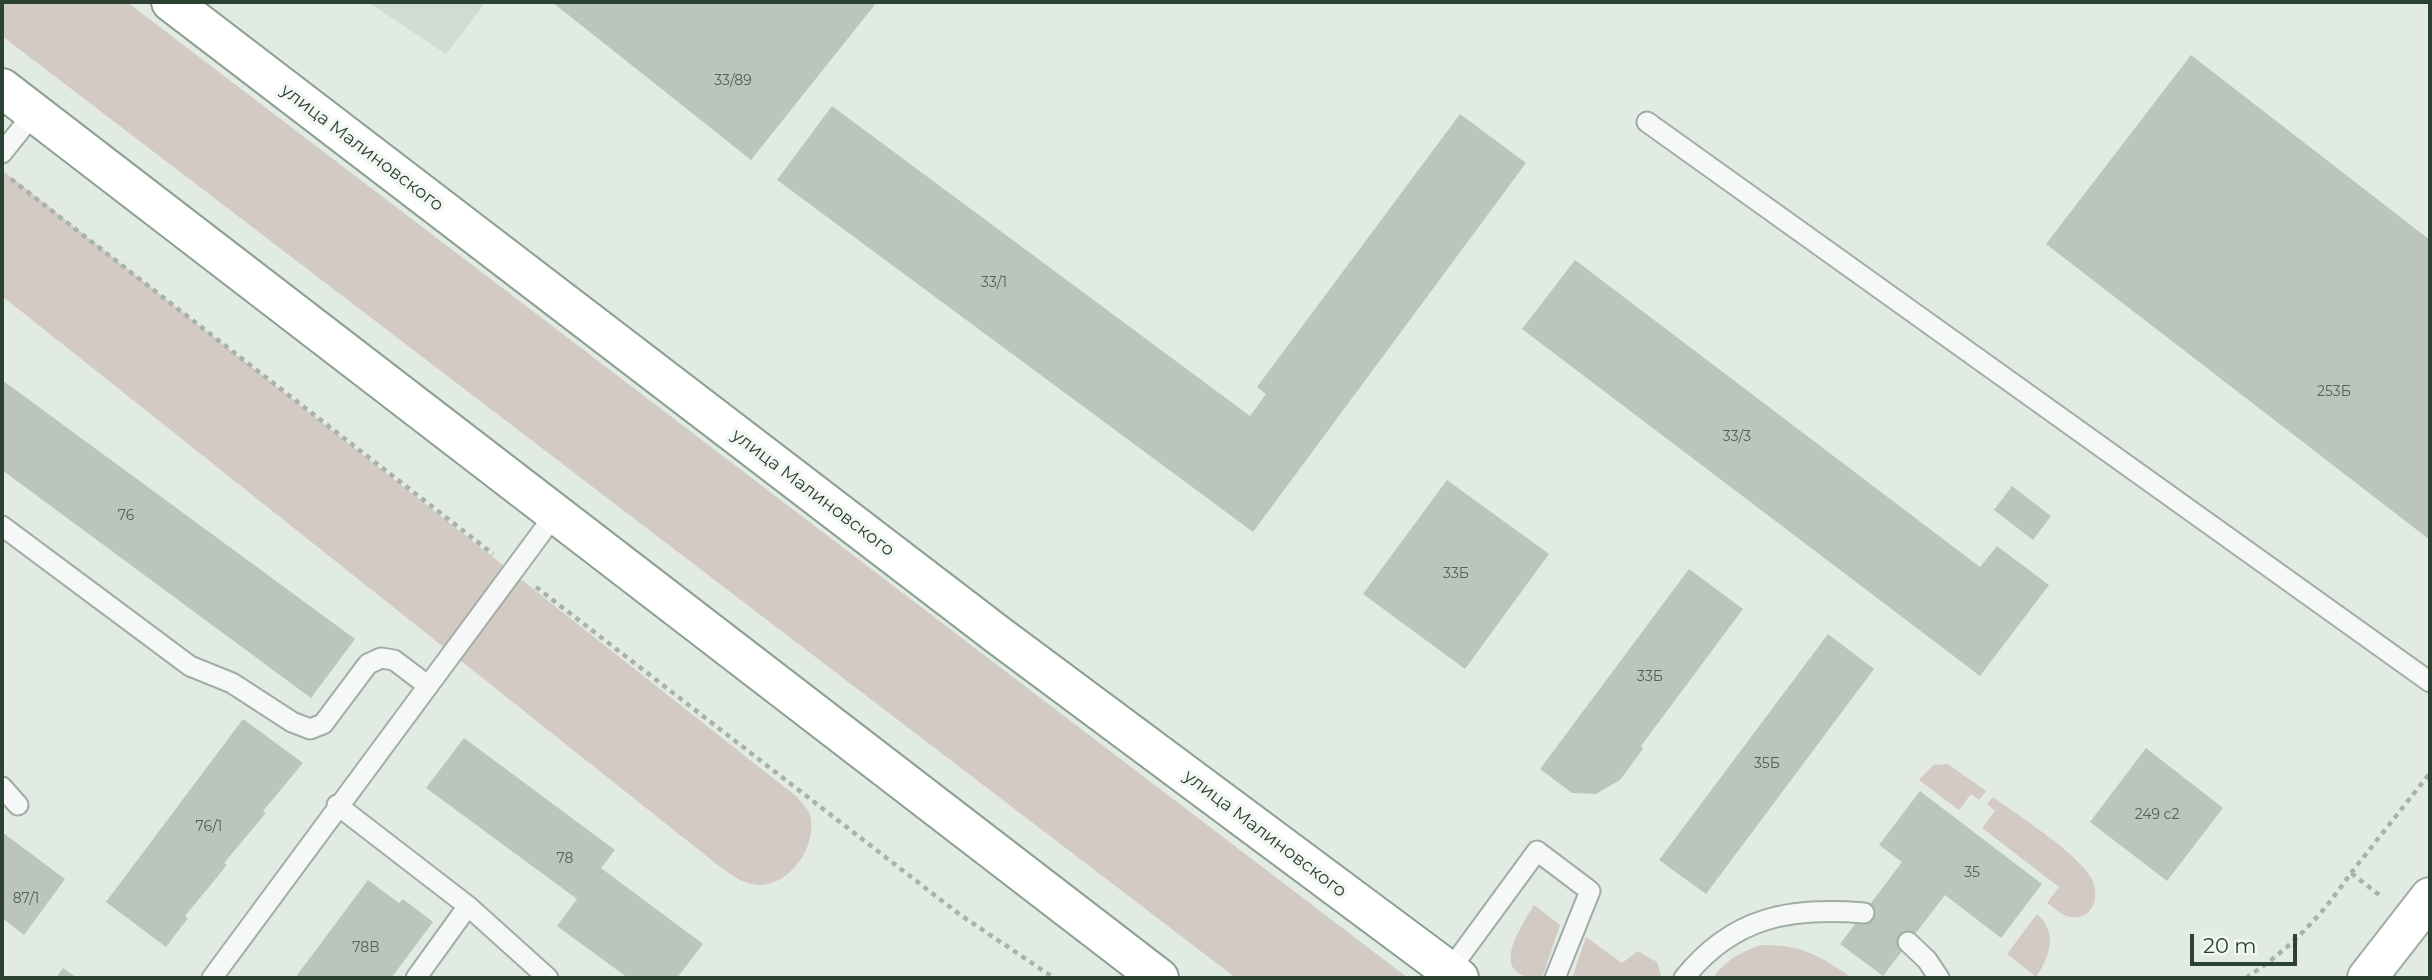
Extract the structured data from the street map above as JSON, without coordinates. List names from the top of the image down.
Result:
{
  "streets": {
    "main road": ["улица Малиновского"]
  },
  "house_numbers": [
    "33/89",
    "33/1",
    "253Б",
    "33/3",
    "76",
    "33Б",
    "33Б",
    "35Б",
    "249 с2",
    "76/1",
    "78",
    "35",
    "87/1",
    "78В"
  ],
  "scale_bar": "20 m"
}
